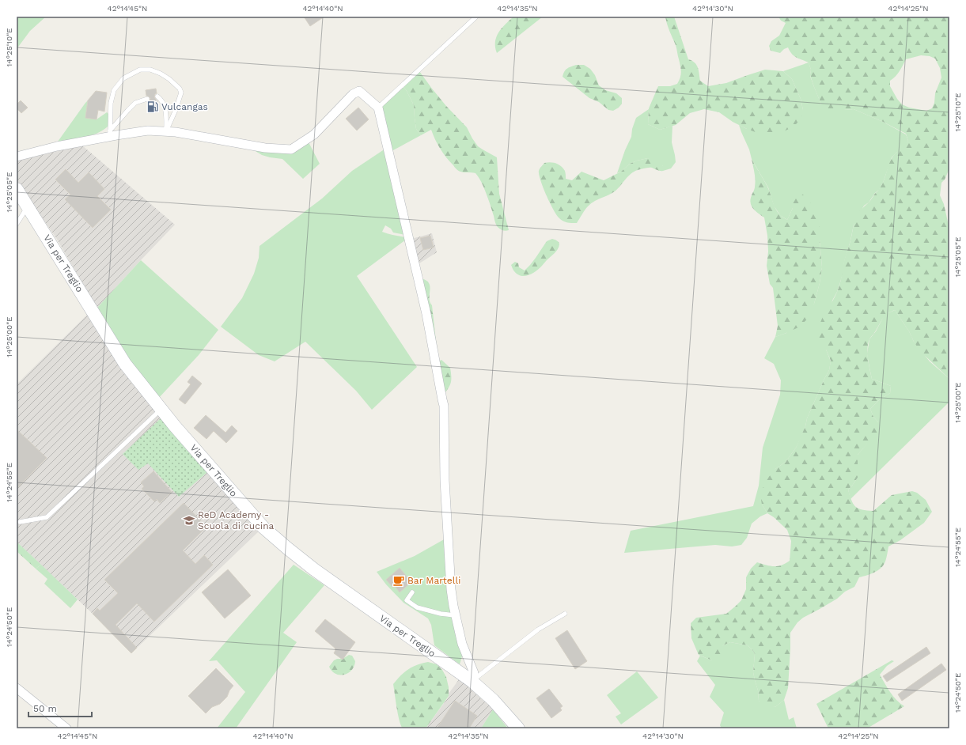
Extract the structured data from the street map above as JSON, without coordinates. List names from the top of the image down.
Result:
{
  "streets": {
    "main road": ["Via per Treglio"]
  },
  "places": {
    "fuel station": ["Vulcangas"],
    "school or university": ["ReD Academy - Scuola di cucina"],
    "cafe": ["Bar Martelli"]
  },
  "scale_bar": "50 m",
  "coordinates": [
    "42°14'45\"N",
    "42°14'40\"N",
    "42°14'35\"N",
    "42°14'30\"N",
    "42°14'25\"N",
    "14°25'10\"E",
    "14°25'05\"E",
    "14°25'00\"E",
    "14°24'55\"E",
    "14°24'50\"E"
  ]
}
